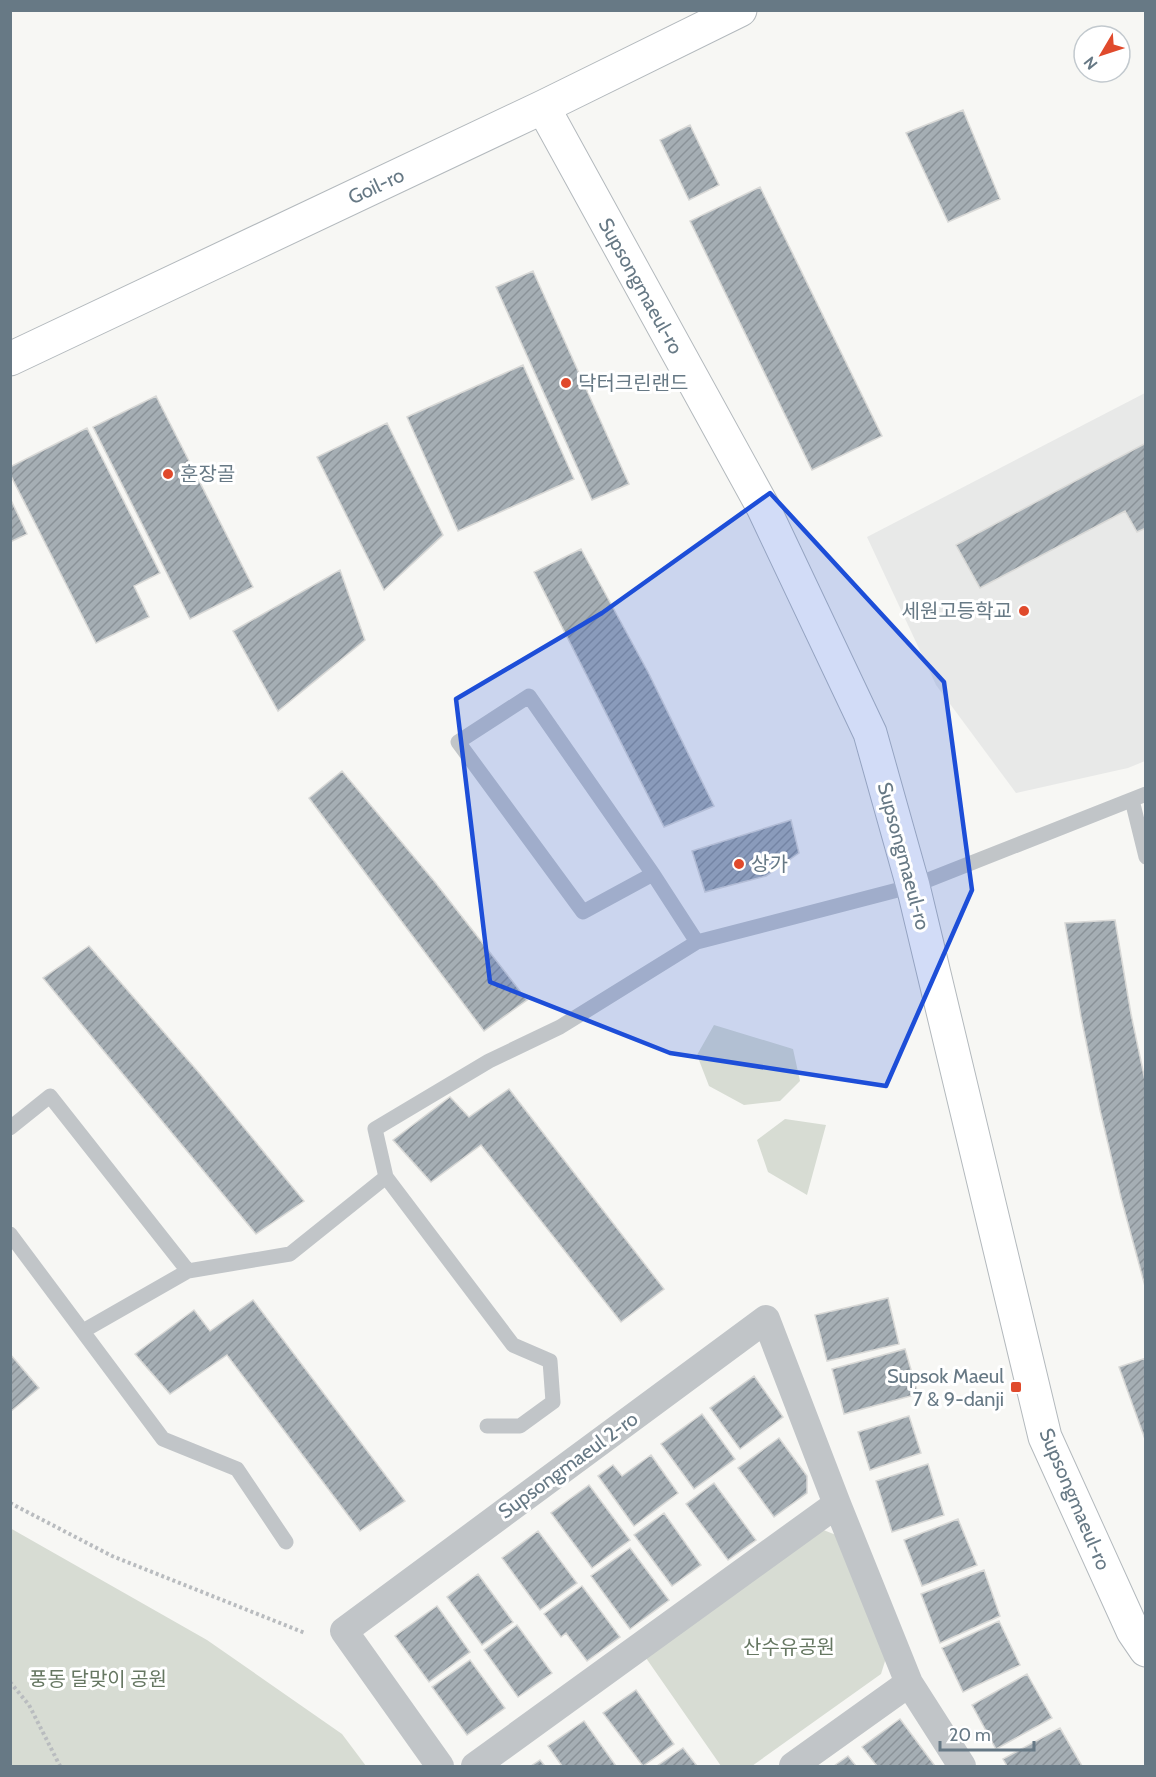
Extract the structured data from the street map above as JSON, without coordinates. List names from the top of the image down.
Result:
{
  "streets": {
    "main road": ["Goil-ro", "Supsongmaeul-ro"],
    "street": ["Supsongmaeul 2-ro"]
  },
  "crossings": [
    ["Goil-ro", "Supsongmaeul-ro"]
  ],
  "parks": ["산수유공원", "풍동 달맞이 공원"],
  "places": {
    "other": [
      "닥터크린랜드",
      "훈장골",
      "세원고등학교",
      "상가"
    ],
    "transit": ["Supsok Maeul 7 & 9-danji"]
  },
  "scale_bar": "20 m",
  "north": "bottom left"
}
